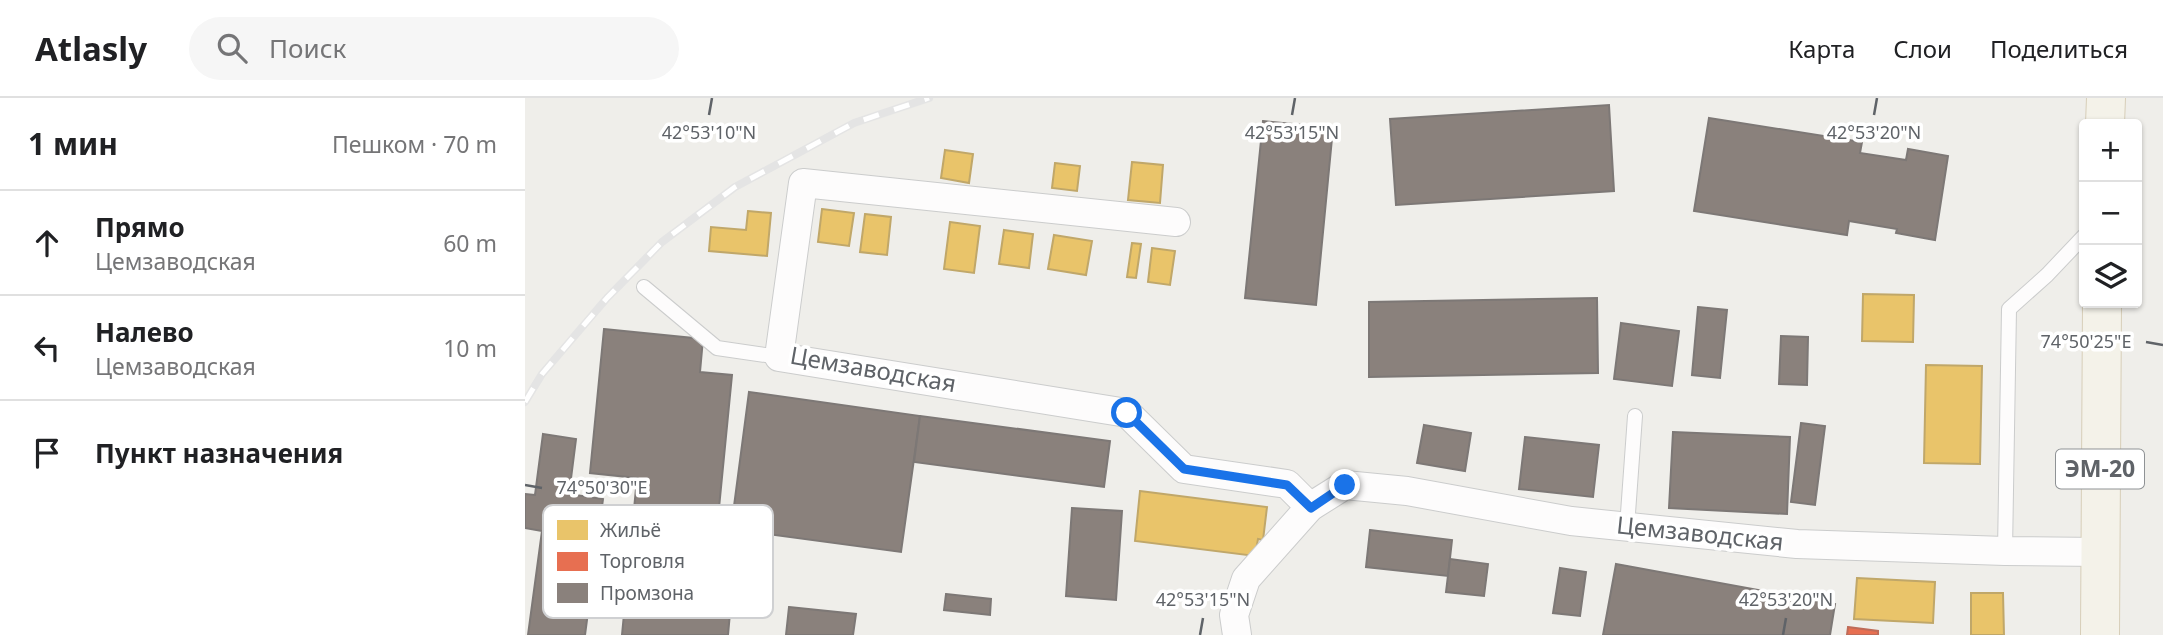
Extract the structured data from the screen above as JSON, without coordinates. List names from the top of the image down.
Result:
{
  "streets": {
    "main road": ["ЭМ-20"],
    "street": ["Цемзаводская"]
  },
  "crossings": [
    ["Цемзаводская", "ЭМ-20"]
  ],
  "legend": ["Жильё", "Торговля", "Промзона"],
  "page": {
    "header": "Atlasly",
    "search": "Поиск",
    "nav": ["Карта", "Слои", "Поделиться"],
    "heading": ["1 мин", "Пешком · 70 m"],
    "map_buttons": ["+", "−"],
    "list": [
      ["Прямо", "Цемзаводская", "60 m"],
      ["Налево", "Цемзаводская", "10 m"],
      "Пункт назначения"
    ]
  },
  "coordinates": [
    "42°53'10\"N",
    "42°53'15\"N",
    "42°53'20\"N",
    "74°50'25\"E",
    "74°50'30\"E"
  ]
}
